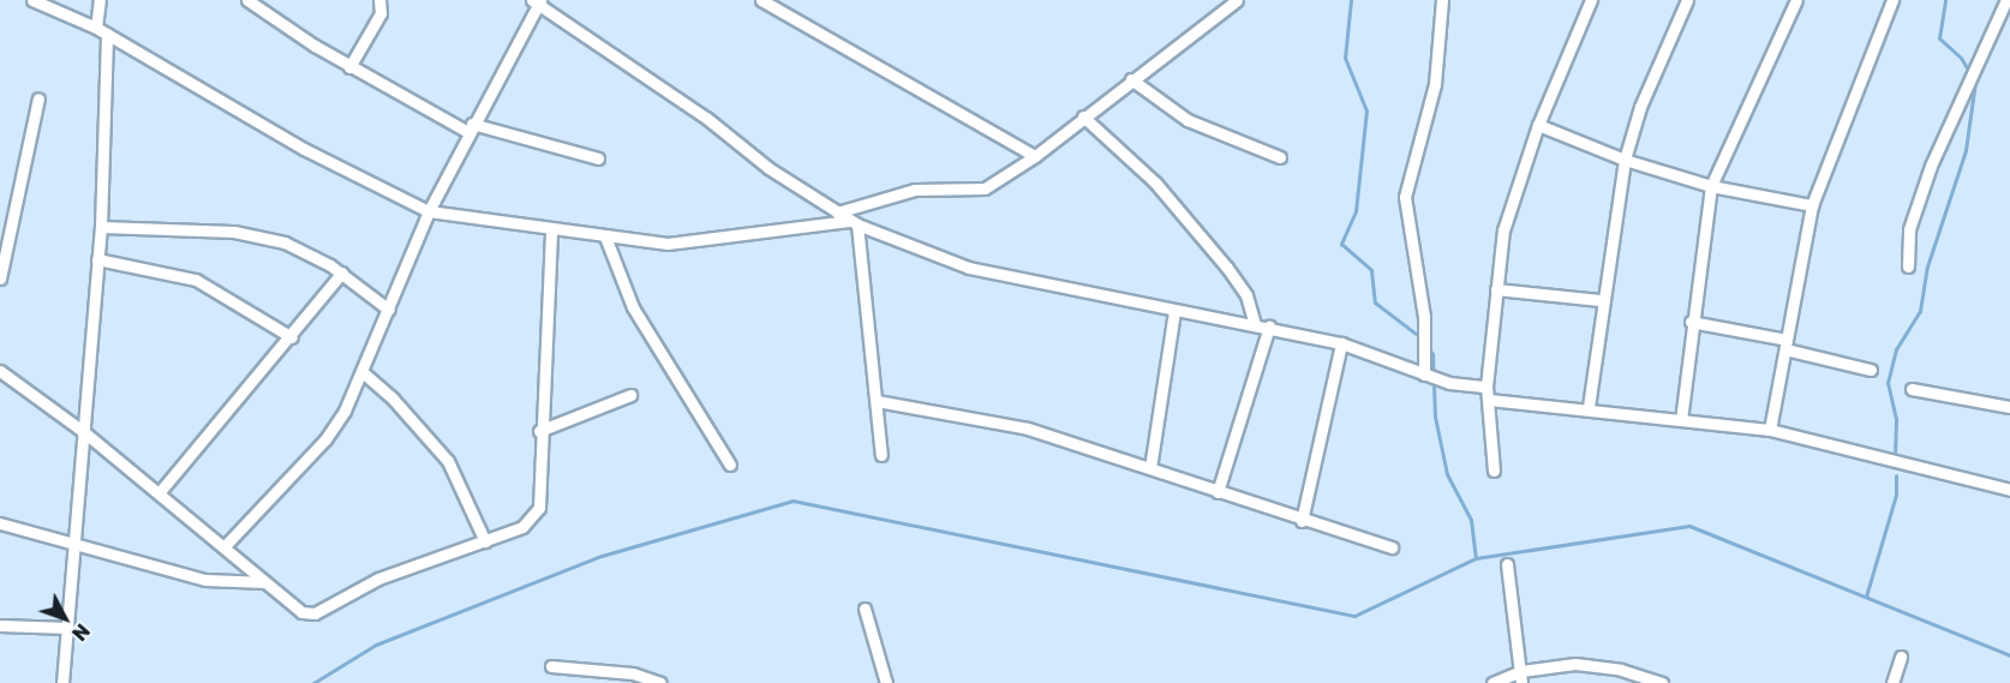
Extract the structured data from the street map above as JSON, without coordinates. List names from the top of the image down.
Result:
{
  "north": "bottom right"
}
